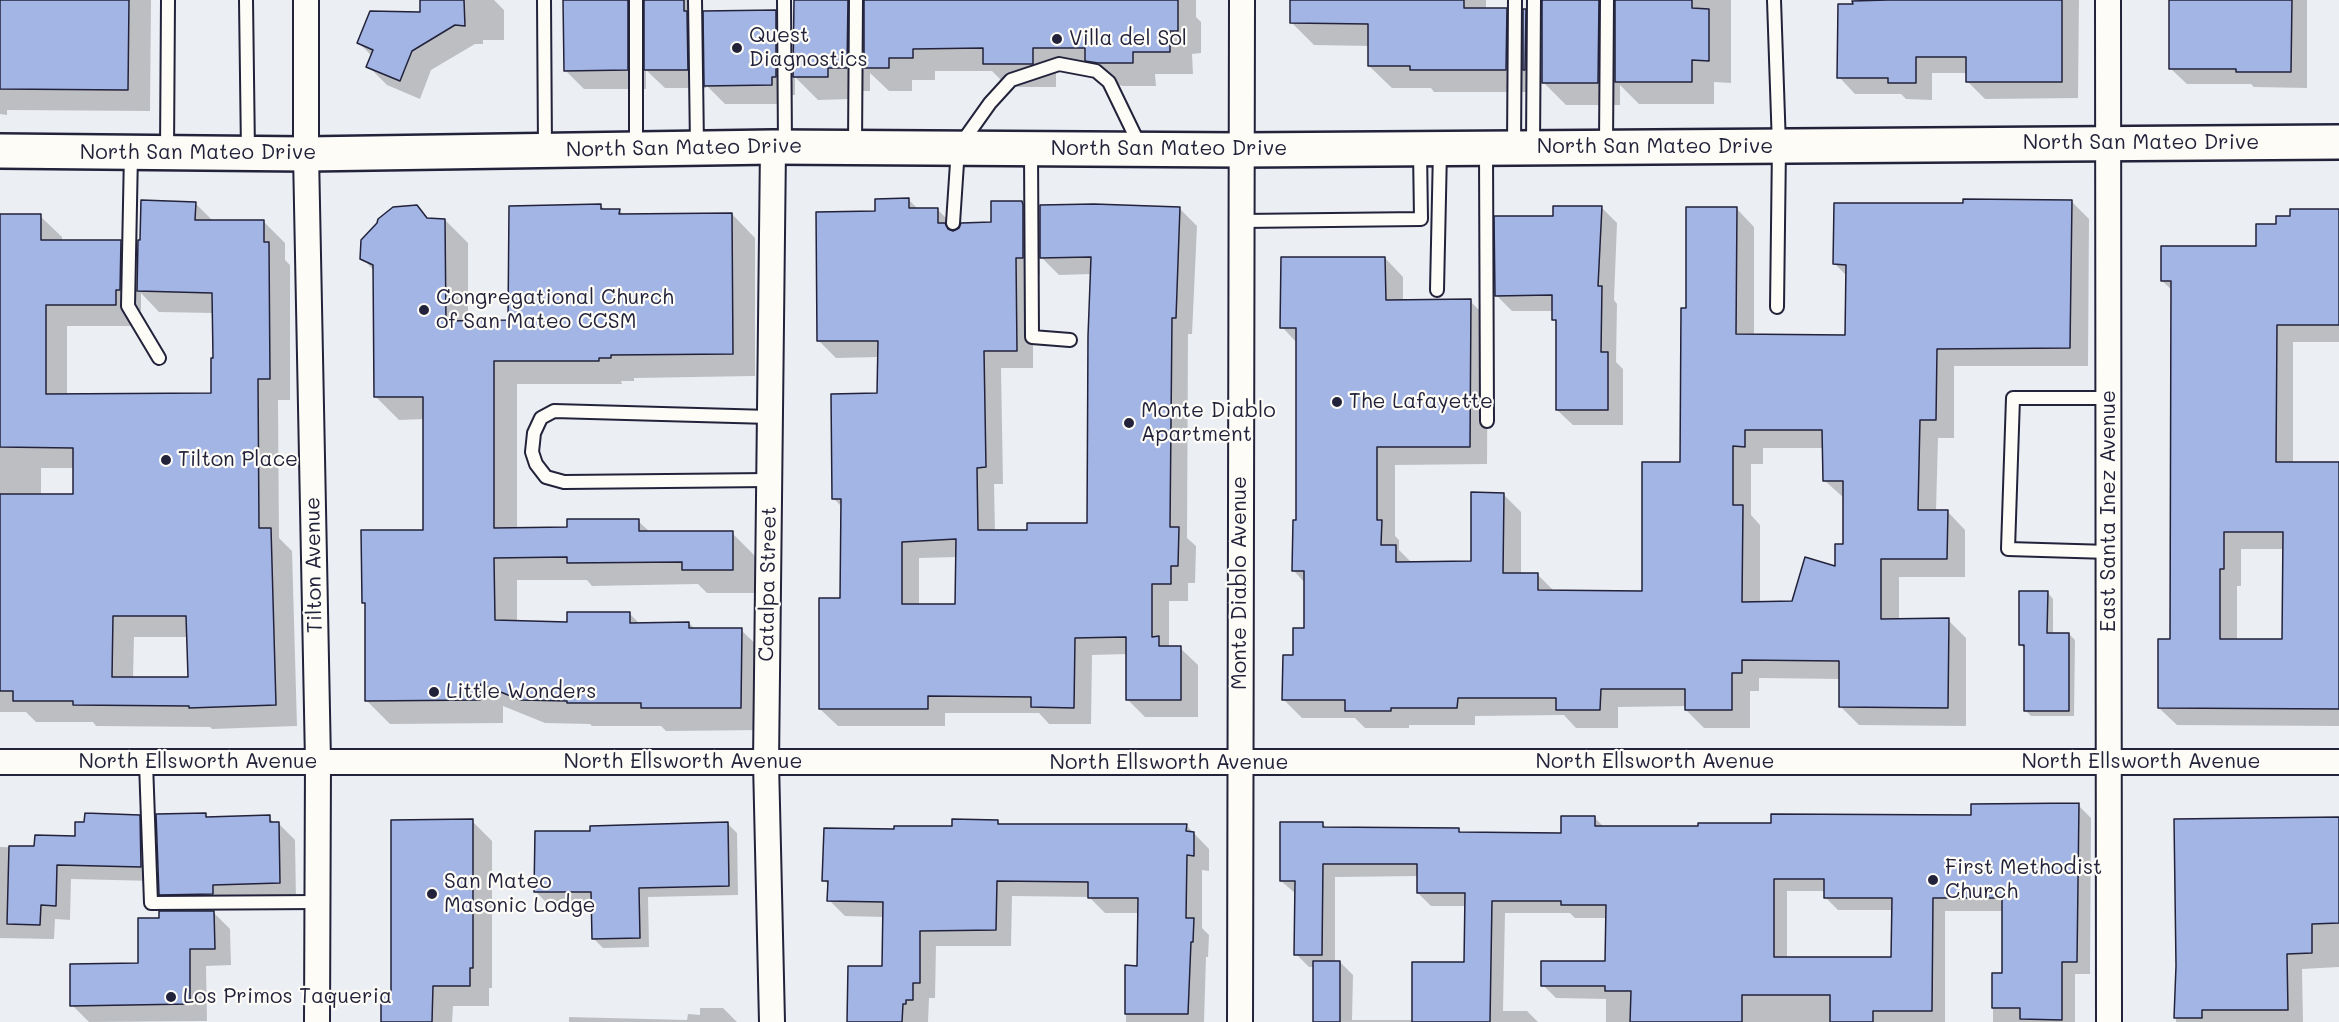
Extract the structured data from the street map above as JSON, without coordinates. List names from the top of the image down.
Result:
{
  "streets": {
    "main road": ["North San Mateo Drive"],
    "street": [
      "East Santa Inez Avenue",
      "Tilton Avenue",
      "Monte Diablo Avenue",
      "Catalpa Street",
      "North Ellsworth Avenue"
    ]
  },
  "crossings": [
    ["North San Mateo Drive", "East Santa Inez Avenue"],
    ["North San Mateo Drive", "Tilton Avenue"],
    ["North San Mateo Drive", "Monte Diablo Avenue"],
    ["North San Mateo Drive", "Catalpa Street"],
    ["East Santa Inez Avenue", "North Ellsworth Avenue"],
    ["Tilton Avenue", "North Ellsworth Avenue"],
    ["Monte Diablo Avenue", "North Ellsworth Avenue"],
    ["Catalpa Street", "North Ellsworth Avenue"]
  ],
  "places": [
    "Villa del Sol",
    "Quest Diagnostics",
    "Congregational Church of San Mateo CCSM",
    "The Lafayette",
    "Monte Diablo Apartment",
    "Tilton Place",
    "Little Wonders",
    "First Methodist Church",
    "San Mateo Masonic Lodge",
    "Los Primos Taqueria"
  ]
}
